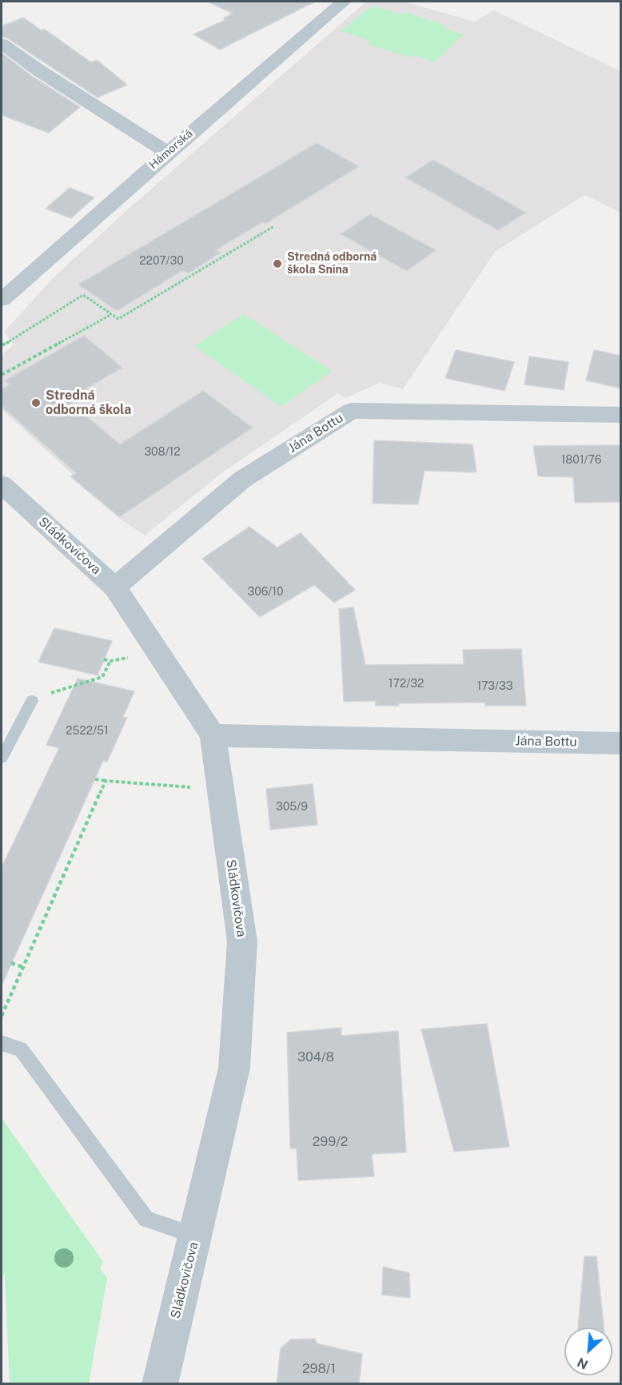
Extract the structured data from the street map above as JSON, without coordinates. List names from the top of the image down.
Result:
{
  "streets": {
    "street": ["Hámorská", "Jána Bottu", "Sládkovičova"]
  },
  "crossings": [
    ["Jána Bottu", "Sládkovičova"]
  ],
  "places": ["Stredná odborná škola Snina", "Stredná odborná škola"],
  "house_numbers": [
    "2207/30",
    "308/12",
    "1801/76",
    "306/10",
    "172/32",
    "173/33",
    "2522/51",
    "305/9",
    "304/8",
    "299/2",
    "298/1"
  ],
  "north": "bottom left"
}
